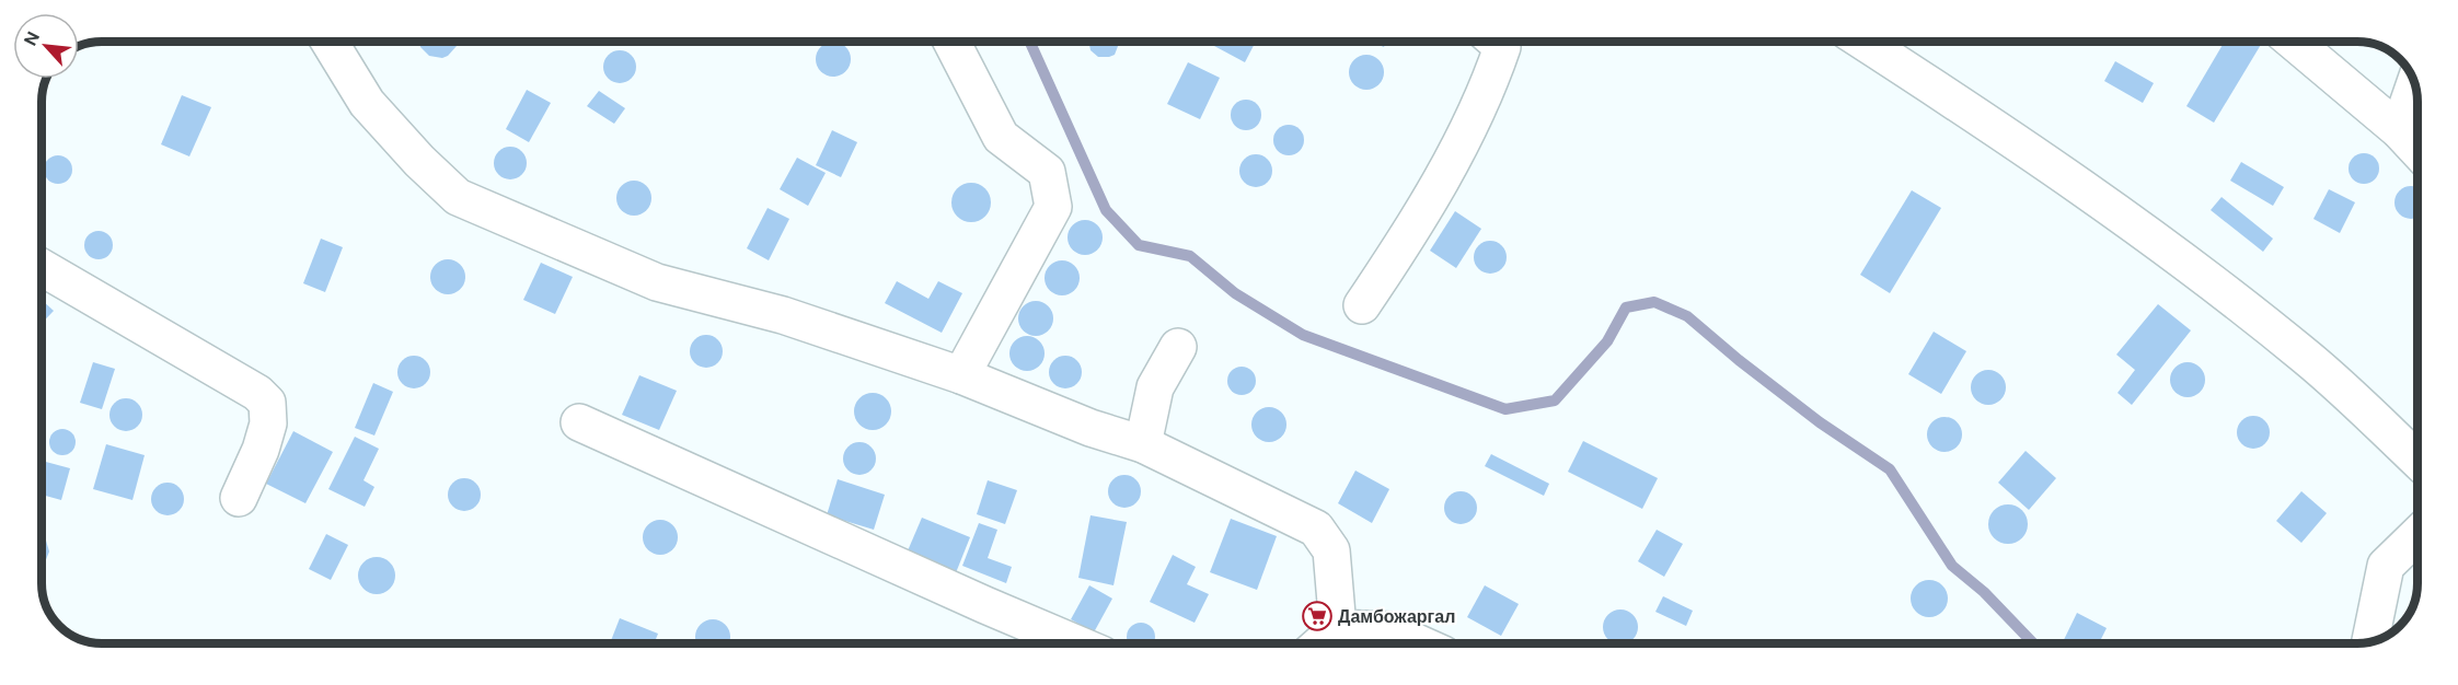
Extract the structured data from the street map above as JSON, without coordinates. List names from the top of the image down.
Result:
{
  "places": {
    "supermarket": ["Дамбожаргал"]
  },
  "north": "top left"
}
